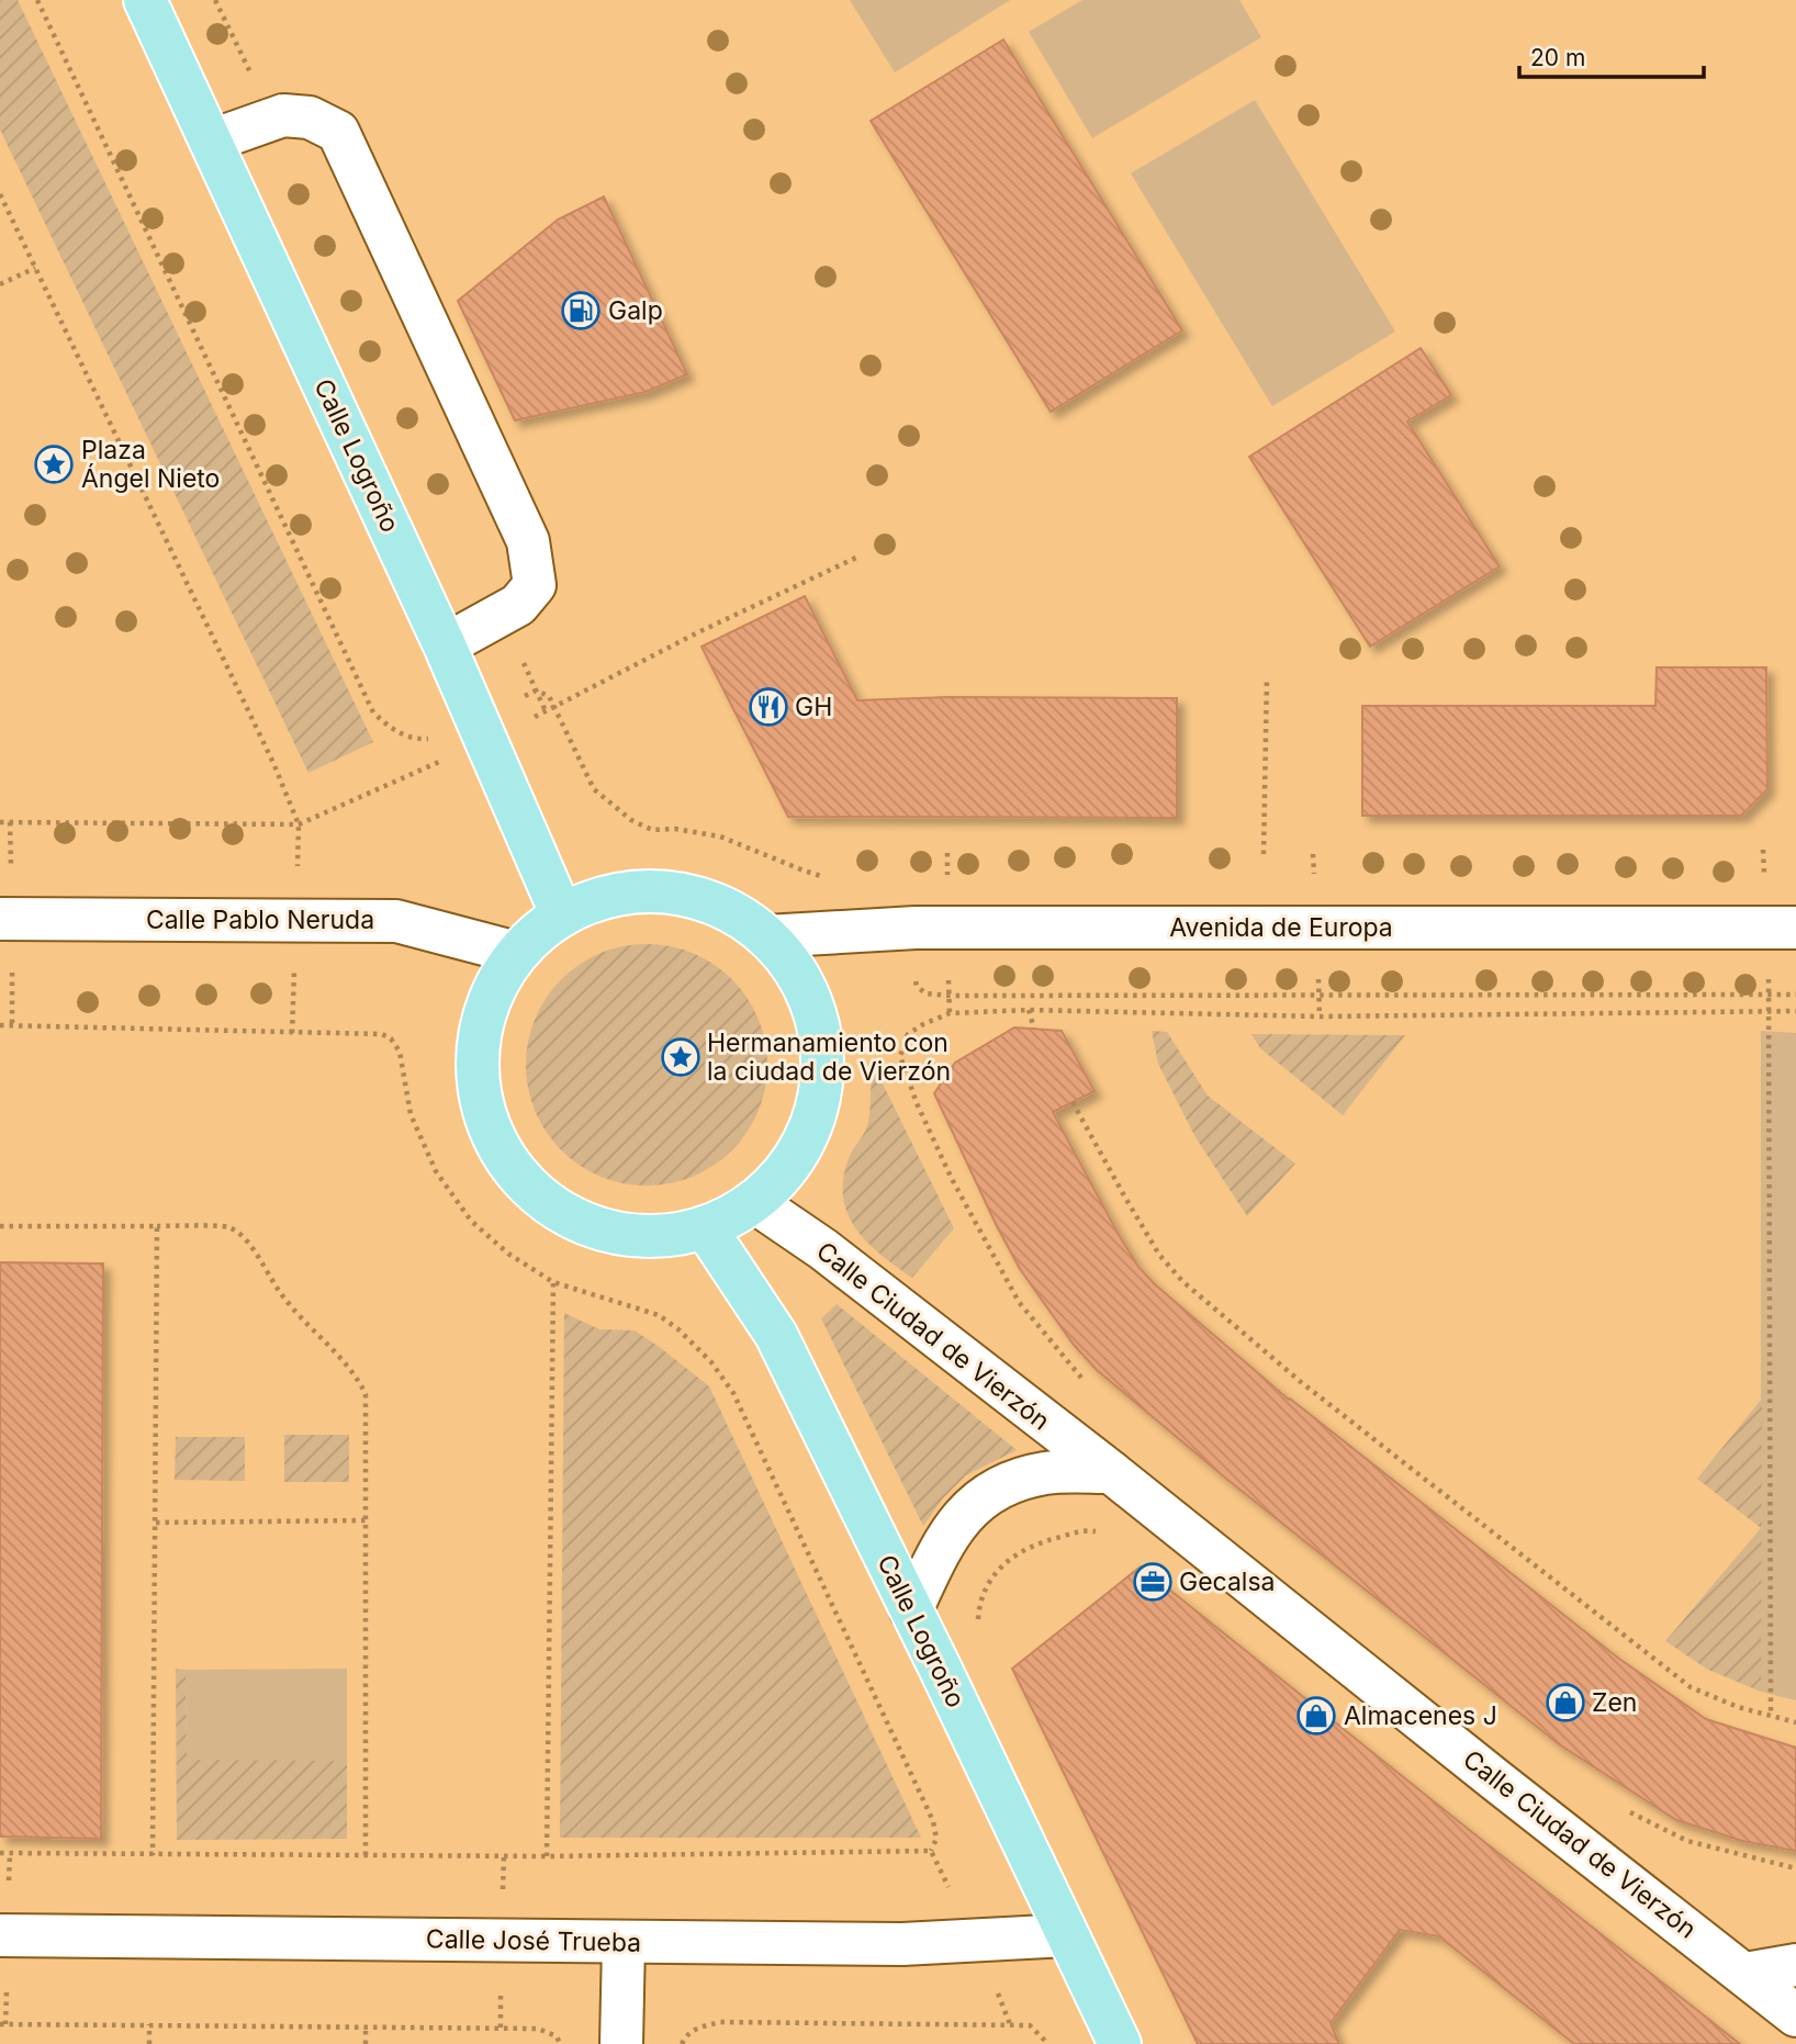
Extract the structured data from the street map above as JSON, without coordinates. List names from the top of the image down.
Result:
{
  "streets": {
    "main road": ["Calle Logroño"],
    "street": [
      "Calle Pablo Neruda",
      "Avenida de Europa",
      "Calle Ciudad de Vierzón",
      "Calle José Trueba"
    ]
  },
  "crossings": [
    ["Calle Logroño", "Calle José Trueba"]
  ],
  "places": {
    "fuel station": ["Galp"],
    "place": ["Plaza Ángel Nieto", "Hermanamiento con la ciudad de Vierzón"],
    "restaurant": ["GH"],
    "office": ["Gecalsa"],
    "shop": ["Zen", "Almacenes J"]
  },
  "scale_bar": "20 m"
}
